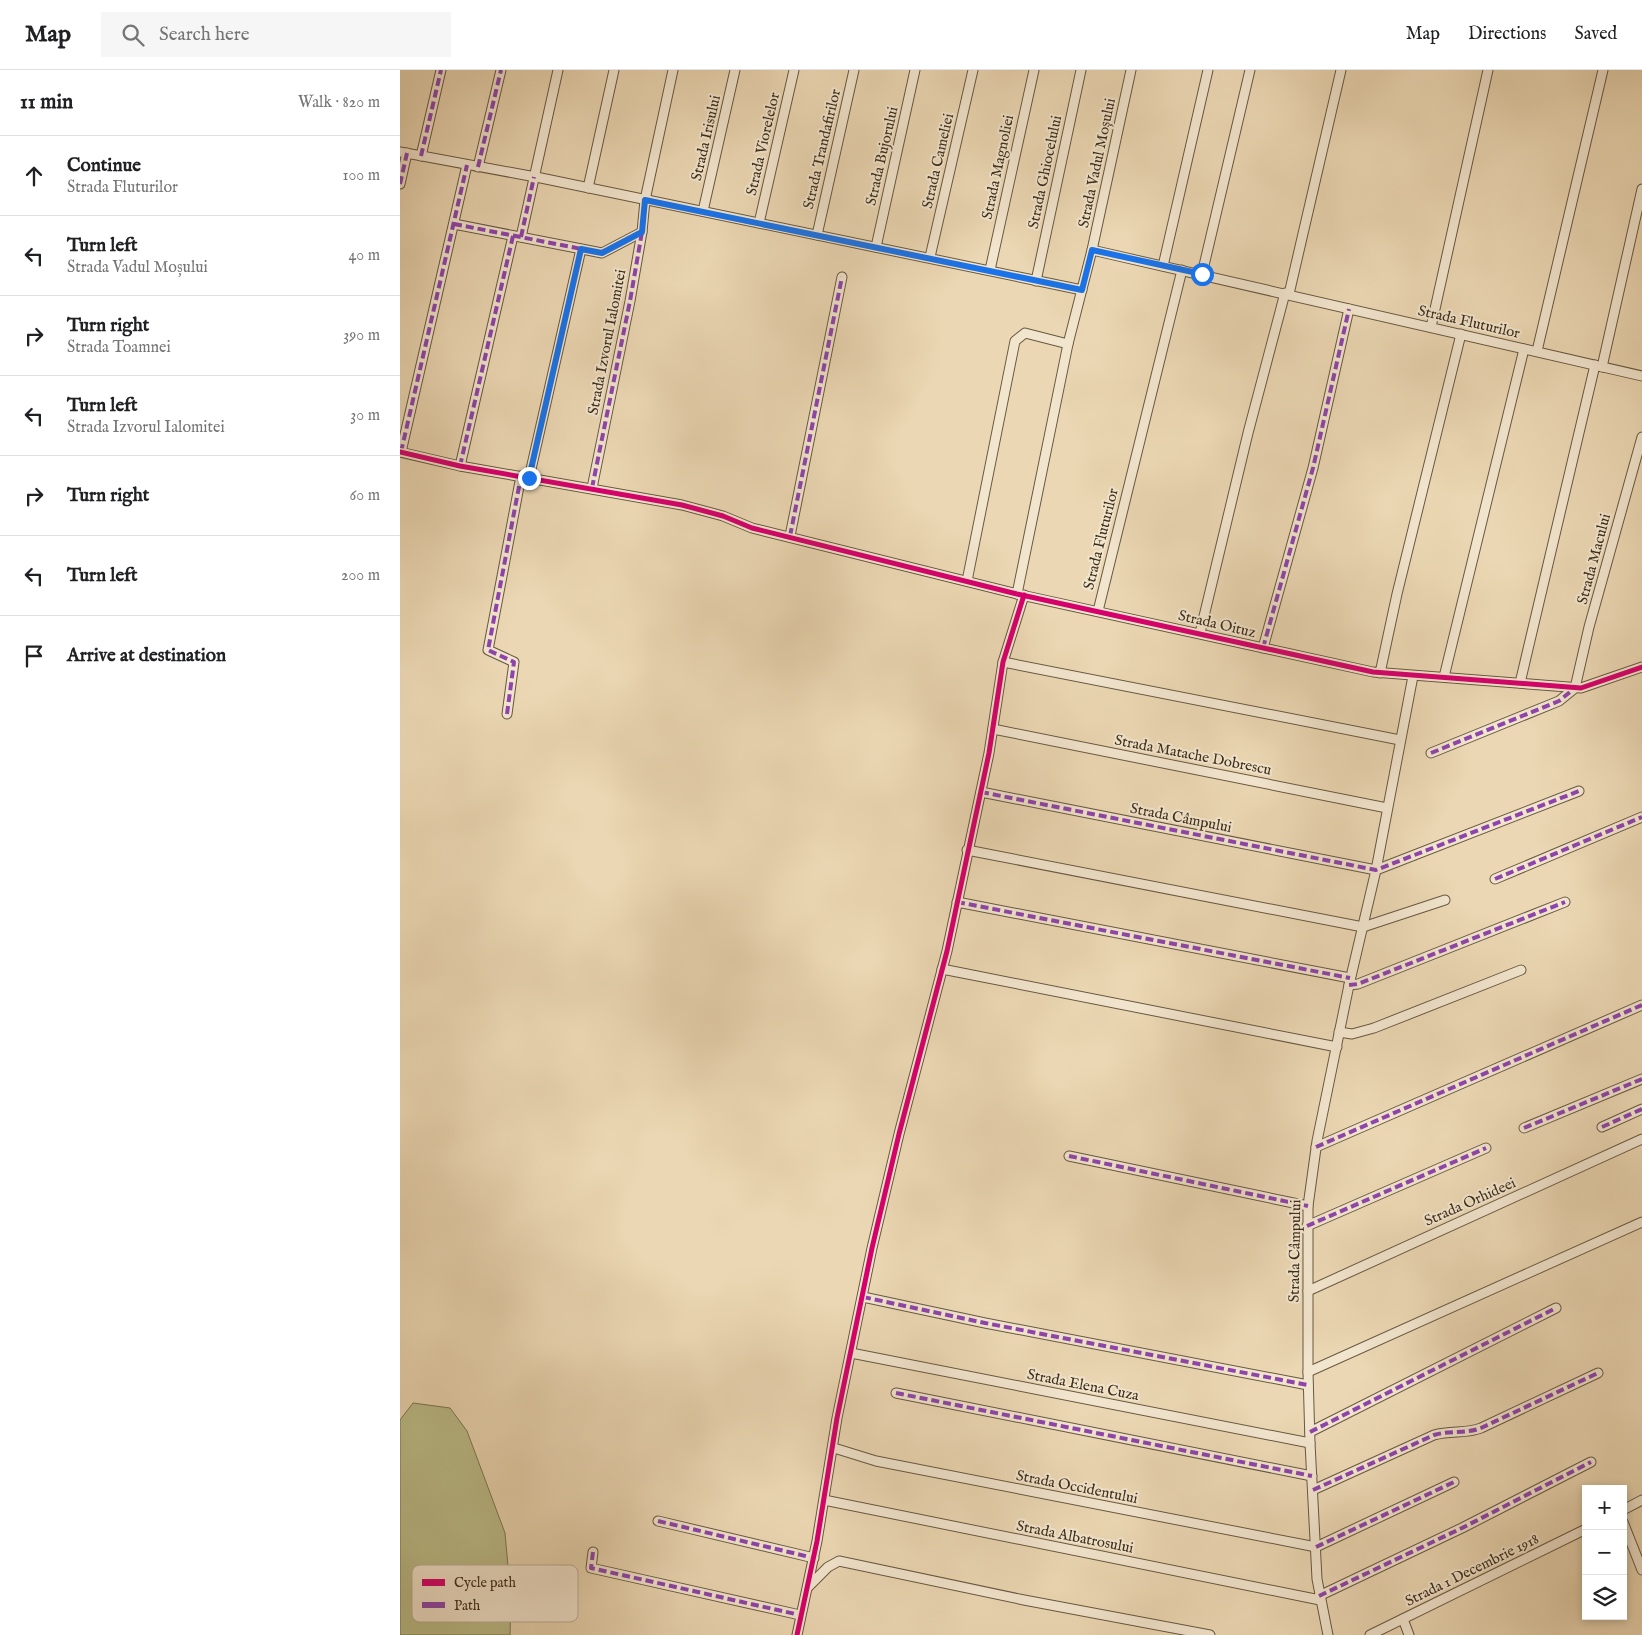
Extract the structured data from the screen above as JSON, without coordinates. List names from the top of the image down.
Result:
{
  "streets": {
    "street": [
      "Strada Irisului",
      "Strada Viorelelor",
      "Strada Trandafirilor",
      "Strada Bujorului",
      "Strada Cameliei",
      "Strada Vadul Moșului",
      "Strada Magnoliei",
      "Strada Ghiocelului",
      "Strada Fluturilor",
      "Strada Izvorul Ialomitei",
      "Strada Macului",
      "Strada Oituz",
      "Strada Matache Dobrescu",
      "Strada Câmpului",
      "Strada Orhideei",
      "Strada Elena Cuza",
      "Strada Occidentului",
      "Strada Albatrosului",
      "Strada 1 Decembrie 1918"
    ]
  },
  "crossings": [
    ["Strada Vadul Moșului", "Strada Fluturilor"],
    ["Strada Vadul Moșului", "Strada Oituz"],
    ["Strada Vadul Moșului", "Strada Matache Dobrescu"],
    ["Strada Vadul Moșului", "Strada Câmpului"],
    ["Strada Vadul Moșului", "Strada Elena Cuza"],
    ["Strada Vadul Moșului", "Strada Occidentului"],
    ["Strada Vadul Moșului", "Strada Albatrosului"],
    ["Strada Fluturilor", "Strada Oituz"],
    ["Strada Izvorul Ialomitei", "Strada Oituz"],
    ["Strada Macului", "Strada Oituz"],
    ["Strada Oituz", "Strada Câmpului"],
    ["Strada Matache Dobrescu", "Strada Câmpului"],
    ["Strada Câmpului", "Strada Orhideei"],
    ["Strada Câmpului", "Strada Elena Cuza"],
    ["Strada Câmpului", "Strada Occidentului"],
    ["Strada Câmpului", "Strada Albatrosului"]
  ],
  "legend": ["Cycle path", "Path"],
  "page": {
    "header": "Map",
    "search": "Search here",
    "nav": ["Map", "Directions", "Saved"],
    "heading": ["11 min", "Walk · 820 m"],
    "list": [
      ["Continue", "Strada Fluturilor", "100 m"],
      ["Turn left", "Strada Vadul Moșului", "40 m"],
      ["Turn right", "Strada Toamnei", "390 m"],
      ["Turn left", "Strada Izvorul Ialomitei", "30 m"],
      ["Turn right", "60 m"],
      ["Turn left", "200 m"],
      "Arrive at destination"
    ],
    "map_buttons": ["+", "−"]
  }
}
